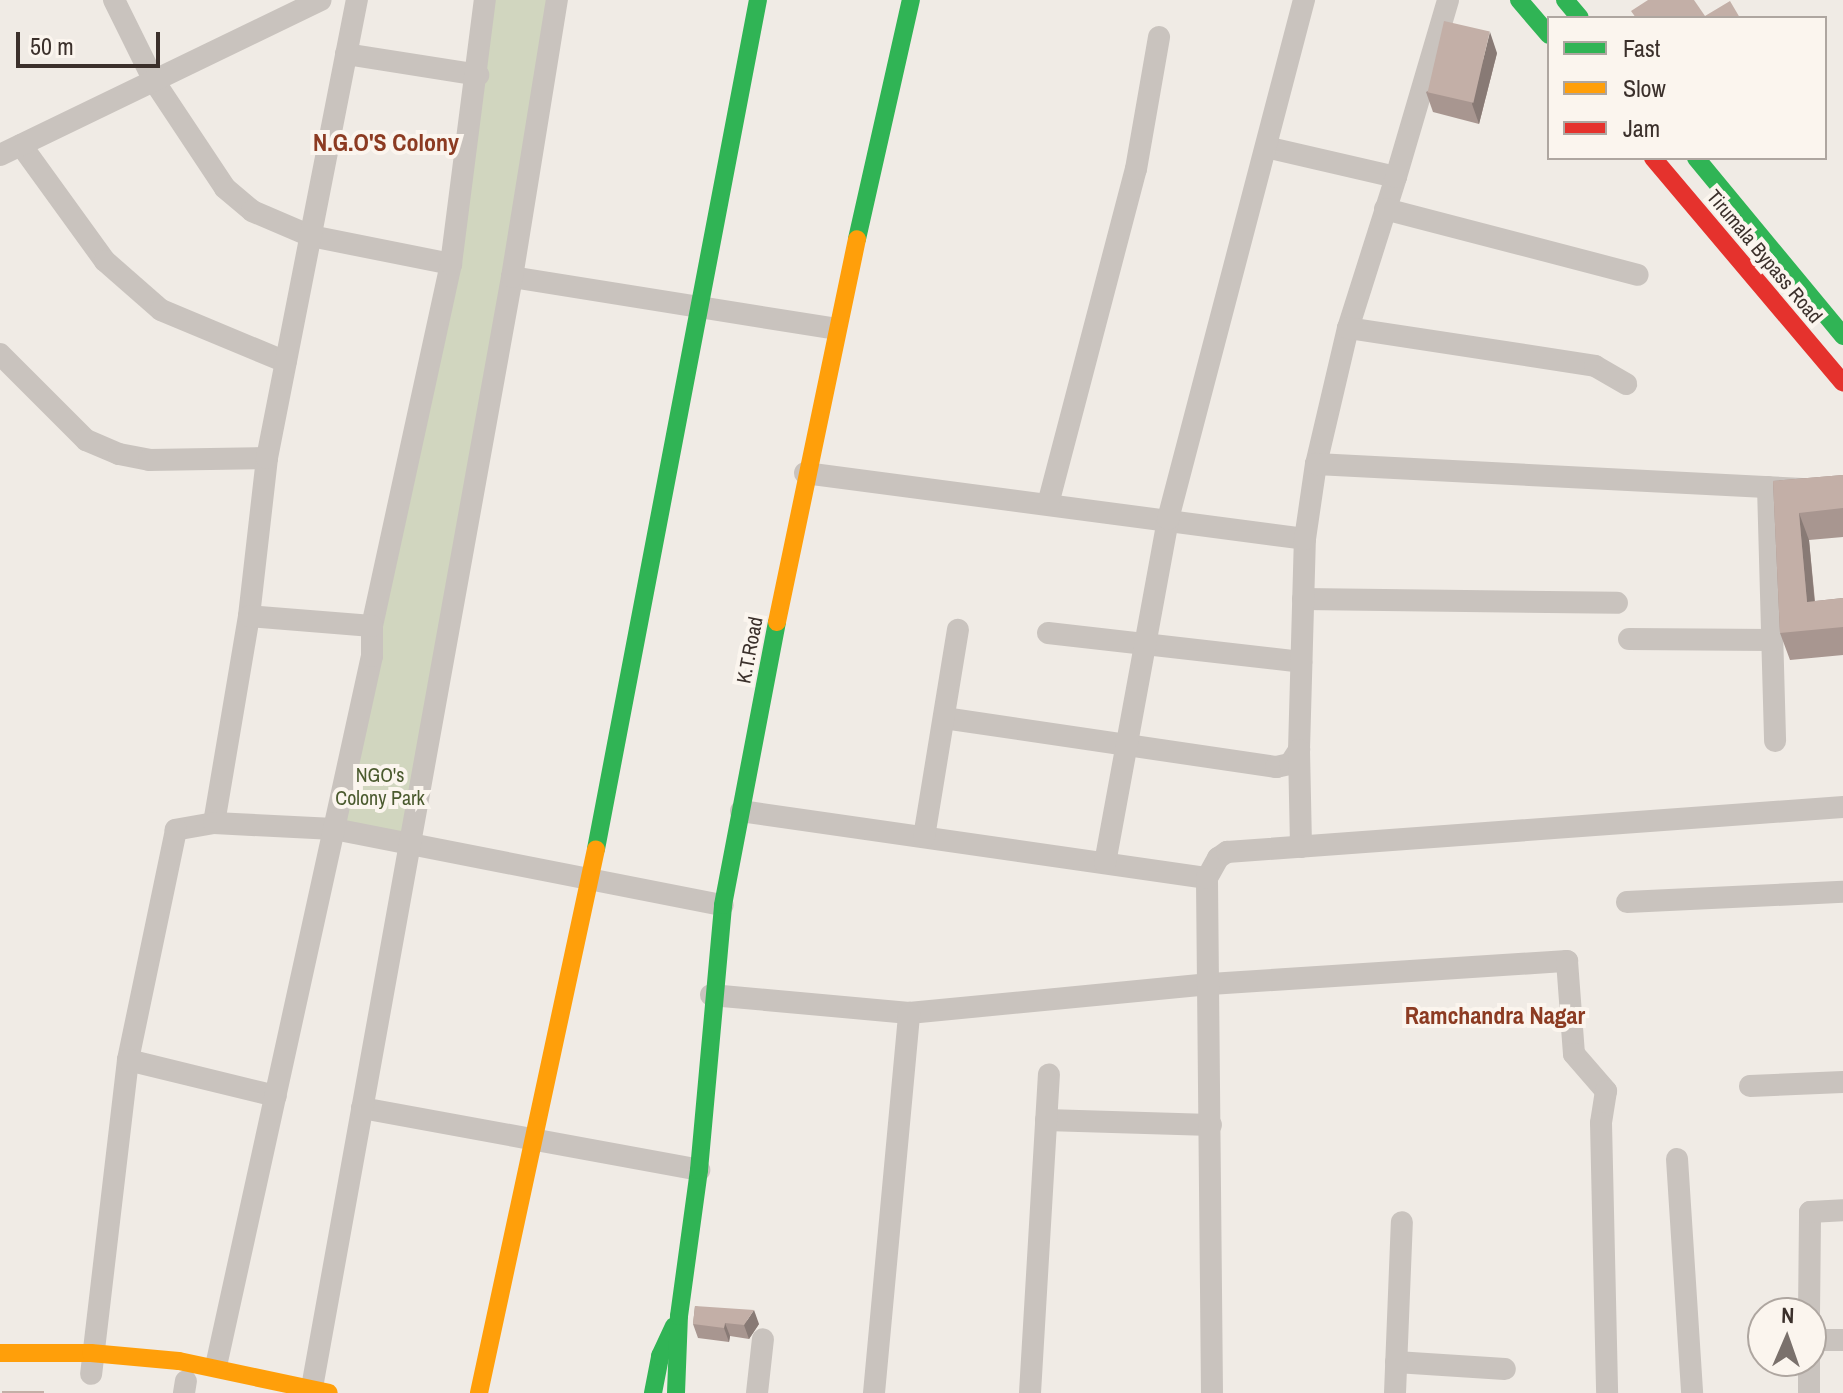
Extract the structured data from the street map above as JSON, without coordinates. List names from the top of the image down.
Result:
{
  "streets": {
    "main road": ["Tirumala Bypass Road", "K.T.Road"]
  },
  "districts": ["N.G.O'S Colony", "Ramchandra Nagar"],
  "parks": ["NGO's Colony Park"],
  "legend": ["Fast", "Slow", "Jam"],
  "scale_bar": "50 m",
  "north": "top"
}
